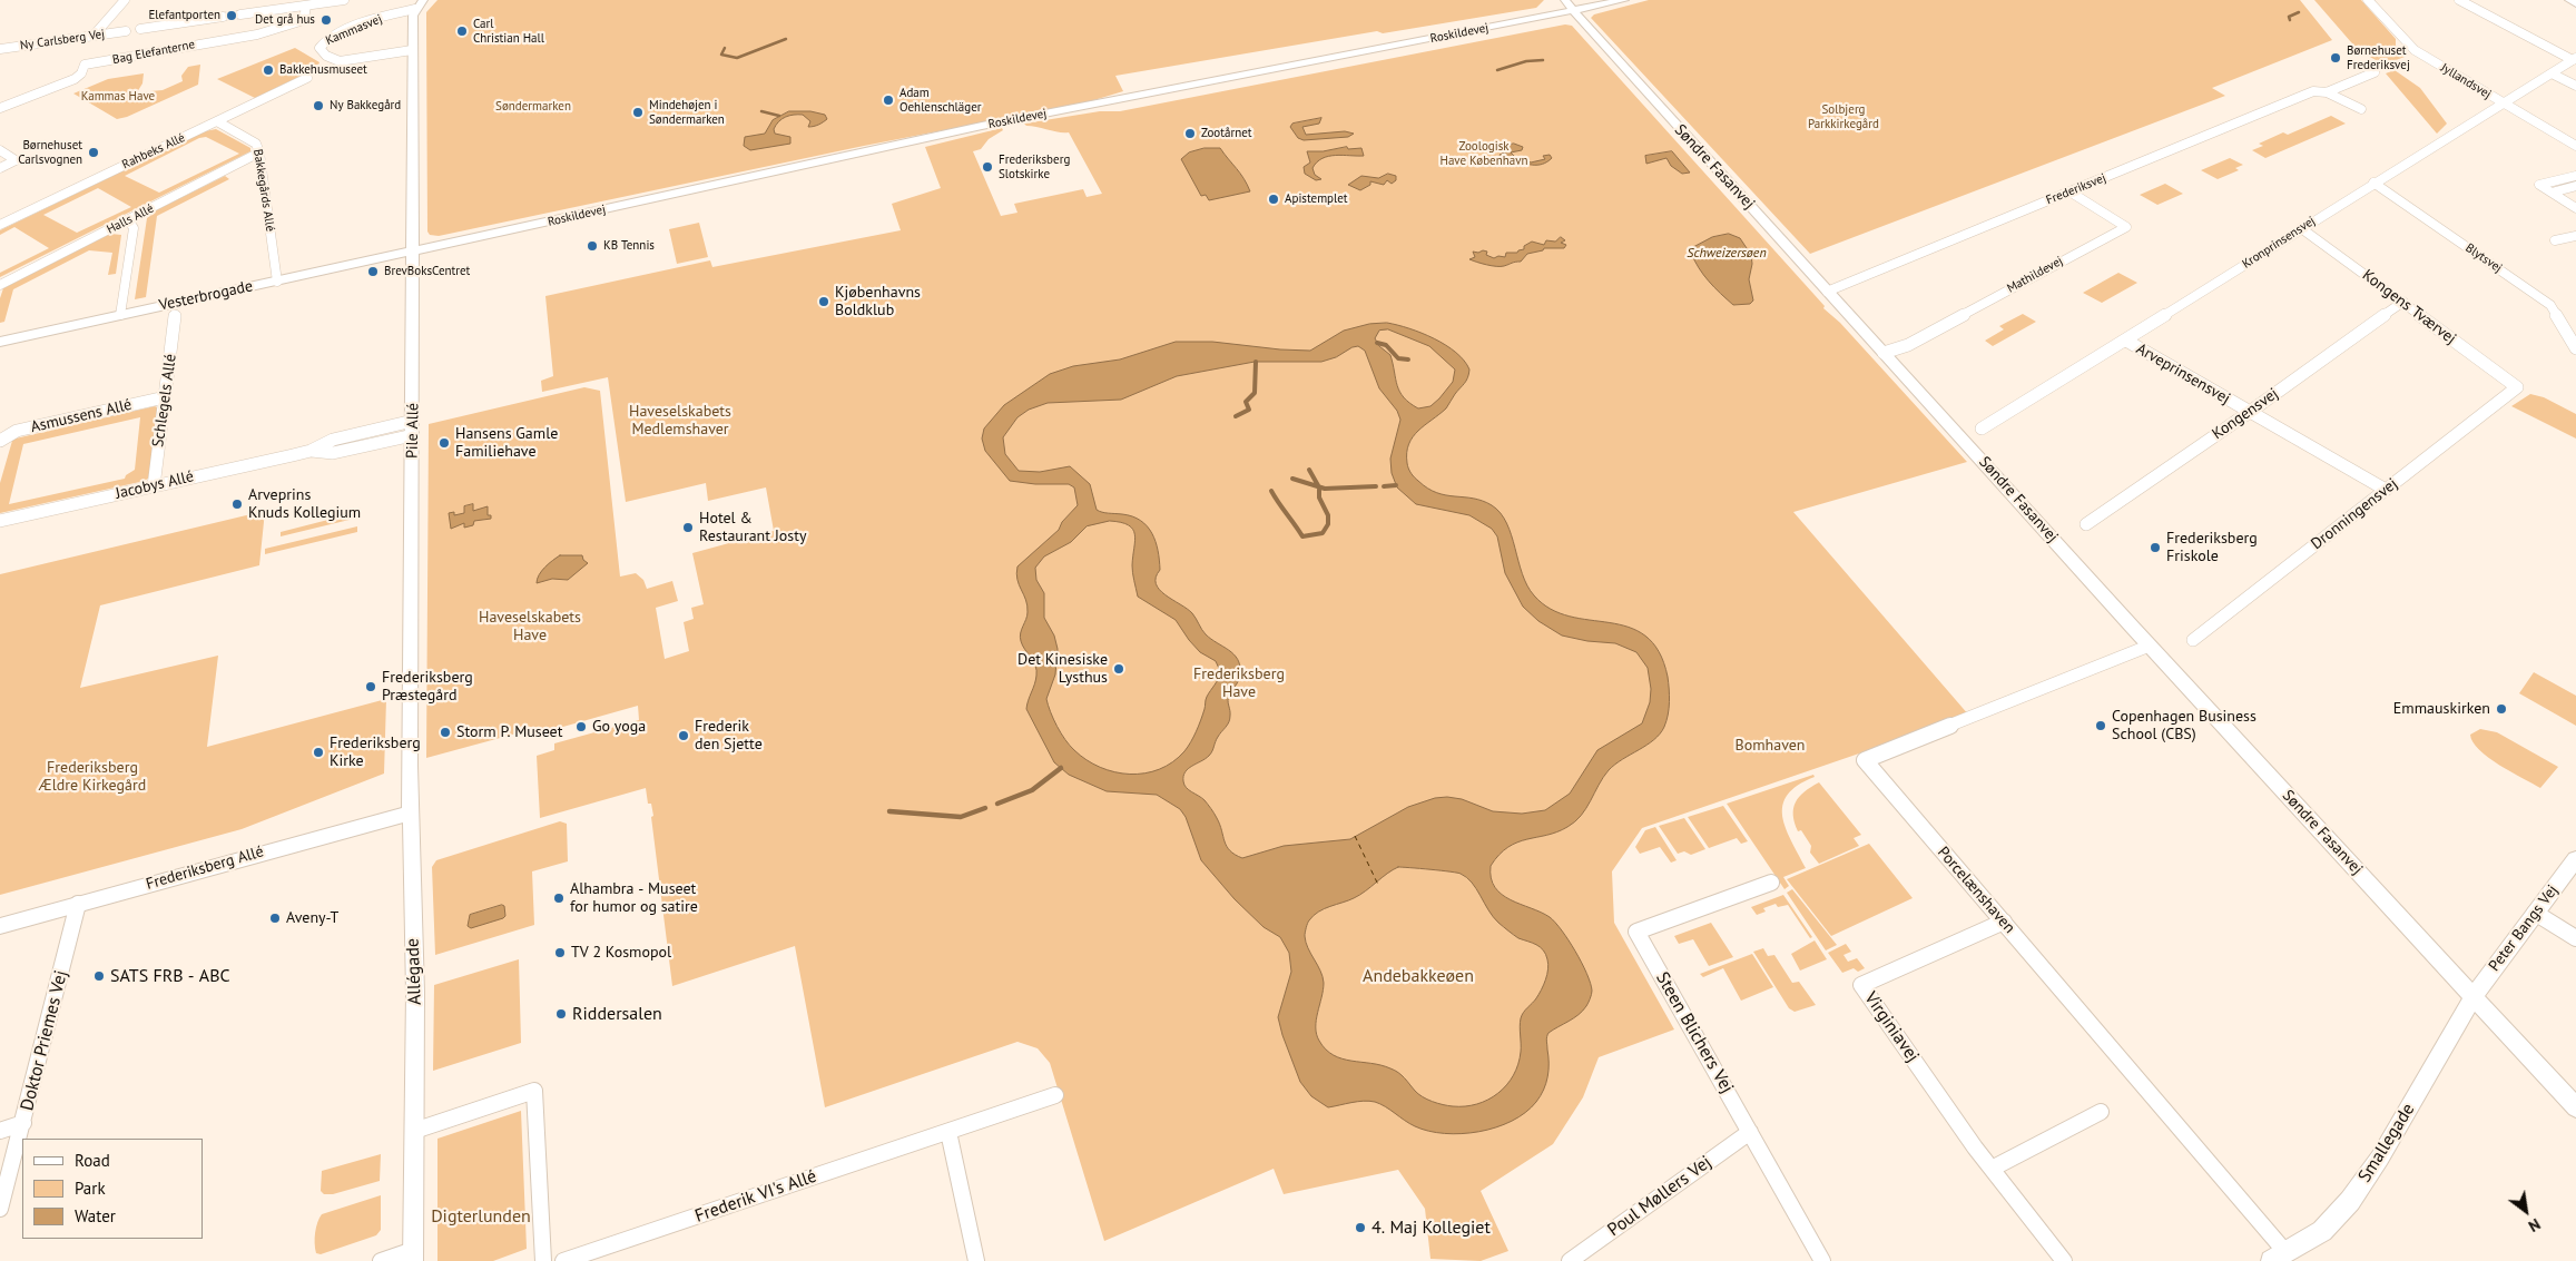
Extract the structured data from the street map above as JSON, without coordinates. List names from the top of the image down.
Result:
{
  "streets": {
    "street": [
      "Kammasvej",
      "Roskildevej",
      "Ny Carlsberg Vej",
      "Bag Elefanterne",
      "Jyllandsvej",
      "Rahbeks Allé",
      "Søndre Fasanvej",
      "Frederiksvej",
      "Bakkegårds Allé",
      "Halls Allé",
      "Kronprinsensvej",
      "Blytsvej",
      "Mathildevej",
      "Vesterbrogade",
      "Kongens Tværvej",
      "Arveprinsensvej",
      "Schlegels Allé",
      "Kongensvej",
      "Asmussens Allé",
      "Pile Allé",
      "Jacobys Allé",
      "Dronningensvej",
      "Frederiksberg Allé",
      "Porcelænshaven",
      "Peter Bangs Vej",
      "Allégade",
      "Virginiavej",
      "Steen Blichers Vej",
      "Doktor Priemes Vej",
      "Smallegade",
      "Frederik VI's Allé",
      "Poul Møllers Vej"
    ]
  },
  "crossings": [
    ["Kammasvej", "Pile Allé"],
    ["Roskildevej", "Søndre Fasanvej"],
    ["Roskildevej", "Vesterbrogade"],
    ["Roskildevej", "Pile Allé"],
    ["Jyllandsvej", "Kronprinsensvej"],
    ["Rahbeks Allé", "Bakkegårds Allé"],
    ["Søndre Fasanvej", "Frederiksvej"],
    ["Søndre Fasanvej", "Mathildevej"],
    ["Søndre Fasanvej", "Porcelænshaven"],
    ["Søndre Fasanvej", "Peter Bangs Vej"],
    ["Søndre Fasanvej", "Smallegade"],
    ["Frederiksvej", "Mathildevej"],
    ["Bakkegårds Allé", "Halls Allé"],
    ["Bakkegårds Allé", "Vesterbrogade"],
    ["Kronprinsensvej", "Blytsvej"],
    ["Kronprinsensvej", "Kongens Tværvej"],
    ["Kronprinsensvej", "Arveprinsensvej"],
    ["Vesterbrogade", "Pile Allé"],
    ["Kongens Tværvej", "Kongensvej"],
    ["Kongens Tværvej", "Dronningensvej"],
    ["Arveprinsensvej", "Kongensvej"],
    ["Arveprinsensvej", "Dronningensvej"],
    ["Schlegels Allé", "Asmussens Allé"],
    ["Schlegels Allé", "Jacobys Allé"],
    ["Pile Allé", "Jacobys Allé"],
    ["Pile Allé", "Frederiksberg Allé"],
    ["Pile Allé", "Allégade"],
    ["Frederiksberg Allé", "Allégade"],
    ["Frederiksberg Allé", "Doktor Priemes Vej"],
    ["Porcelænshaven", "Virginiavej"],
    ["Porcelænshaven", "Smallegade"],
    ["Peter Bangs Vej", "Smallegade"],
    ["Steen Blichers Vej", "Poul Møllers Vej"]
  ],
  "water": ["Schweizersøen"],
  "parks": [
    "Kammas Have",
    "Søndermarken",
    "Solbjerg Parkkirkegård",
    "Zoologisk Have København",
    "Haveselskabets Medlemshaver",
    "Haveselskabets Have",
    "Frederiksberg Have",
    "Bomhaven",
    "Frederiksberg Ældre Kirkegård",
    "Andebakkeøen",
    "Digterlunden"
  ],
  "places": [
    "Elefantporten",
    "Det grå hus",
    "Carl Christian Hall",
    "Børnehuset Frederiksvej",
    "Bakkehusmuseet",
    "Adam Oehlenschläger",
    "Ny Bakkegård",
    "Mindehøjen i Søndermarken",
    "Zootårnet",
    "Børnehuset Carlsvognen",
    "Frederiksberg Slotskirke",
    "Apistemplet",
    "KB Tennis",
    "BrevBoksCentret",
    "Kjøbenhavns Boldklub",
    "Hansens Gamle Familiehave",
    "Arveprins Knuds Kollegium",
    "Hotel & Restaurant Josty",
    "Frederiksberg Friskole",
    "Det Kinesiske Lysthus",
    "Frederiksberg Præstegård",
    "Emmauskirken",
    "Copenhagen Business School (CBS)",
    "Go yoga",
    "Storm P. Museet",
    "Frederik den Sjette",
    "Frederiksberg Kirke",
    "Alhambra - Museet for humor og satire",
    "Aveny-T",
    "TV 2 Kosmopol",
    "SATS FRB - ABC",
    "Riddersalen",
    "4. Maj Kollegiet"
  ],
  "legend": ["Road", "Park", "Water"],
  "north": "bottom right"
}
